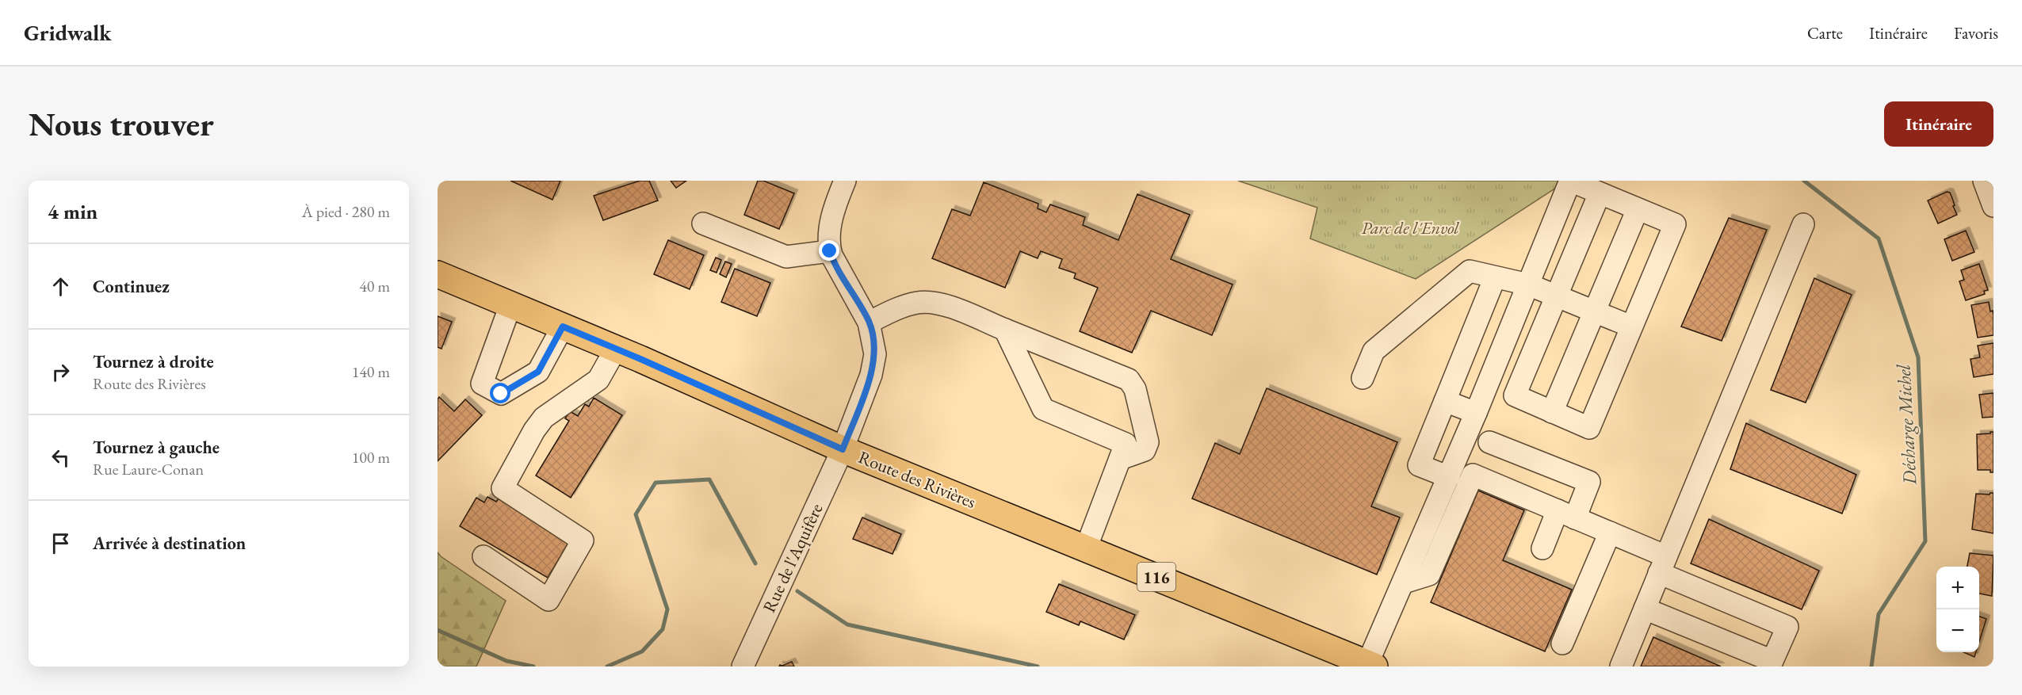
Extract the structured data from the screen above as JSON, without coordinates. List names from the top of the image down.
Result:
{
  "streets": {
    "main road": ["Route des Rivières", "116"],
    "street": ["Rue de l'Aquifère"]
  },
  "crossings": [
    ["Route des Rivières", "Rue de l'Aquifère"]
  ],
  "water": ["Décharge Michel"],
  "parks": ["Parc de l'Envol"],
  "page": {
    "header": "Gridwalk",
    "nav": ["Carte", "Itinéraire", "Favoris"],
    "buttons": "Itinéraire",
    "title": "Nous trouver",
    "heading": ["4 min", "À pied · 280 m"],
    "list": [
      ["Continuez", "40 m"],
      ["Tournez à droite", "Route des Rivières", "140 m"],
      ["Tournez à gauche", "Rue Laure-Conan", "100 m"],
      "Arrivée à destination"
    ],
    "map_buttons": ["+", "−"]
  }
}
